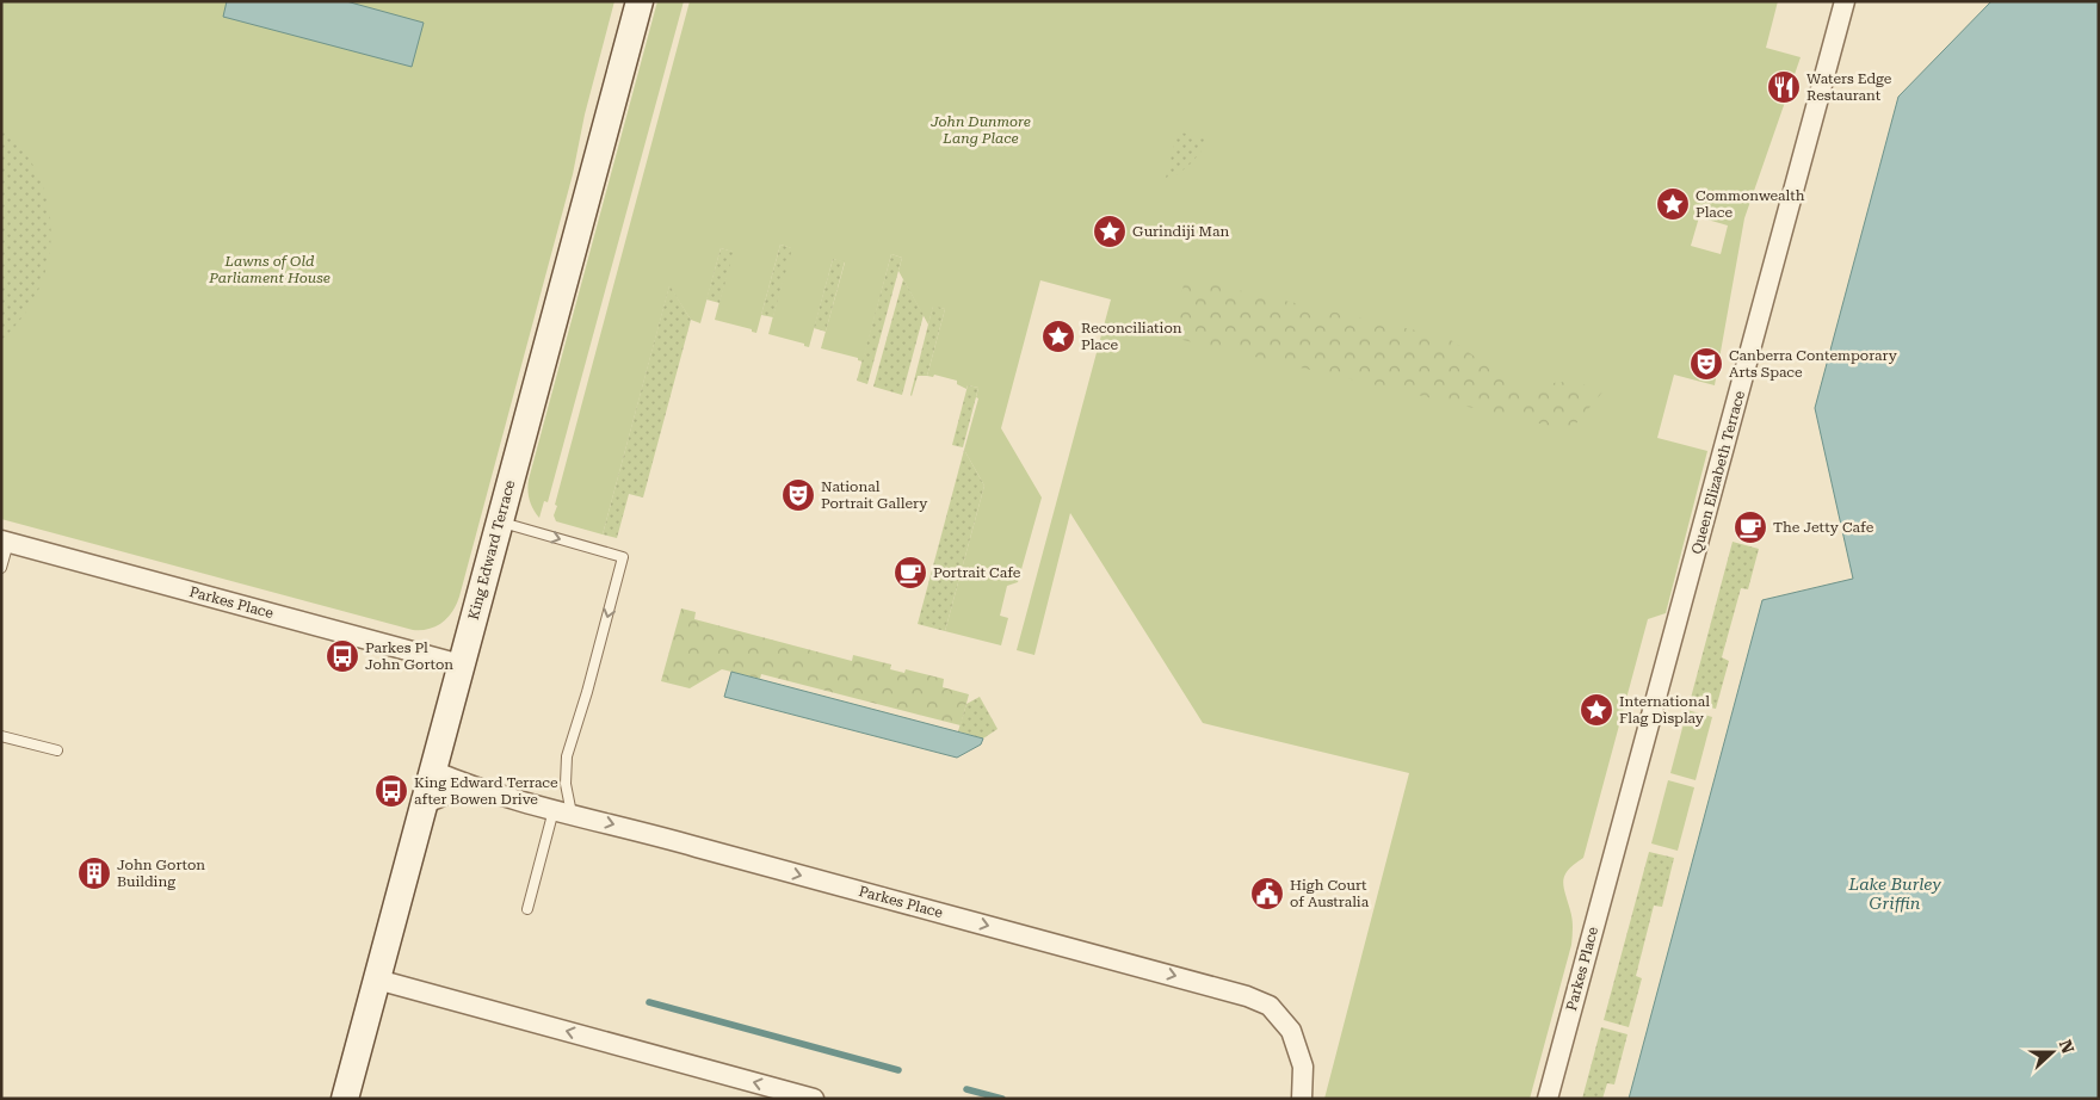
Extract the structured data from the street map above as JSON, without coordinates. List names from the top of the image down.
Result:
{
  "streets": {
    "main road": ["King Edward Terrace"],
    "street": ["Queen Elizabeth Terrace", "Parkes Place"]
  },
  "crossings": [
    ["Queen Elizabeth Terrace", "Parkes Place"],
    ["King Edward Terrace", "Parkes Place"]
  ],
  "one_way": ["Parkes Place"],
  "water": ["Lake Burley Griffin"],
  "parks": ["John Dunmore Lang Place", "Lawns of Old Parliament House"],
  "places": {
    "restaurant": ["Waters Edge Restaurant"],
    "place": [
      "Commonwealth Place",
      "Gurindiji Man",
      "Reconciliation Place",
      "International Flag Display"
    ],
    "theatre": ["Canberra Contemporary Arts Space", "National Portrait Gallery"],
    "cafe": ["The Jetty Cafe", "Portrait Cafe"],
    "bus stop": ["Parkes Pl John Gorton", "King Edward Terrace after Bowen Drive"],
    "building": ["John Gorton Building"],
    "public building": ["High Court of Australia"]
  },
  "north": "right"
}
